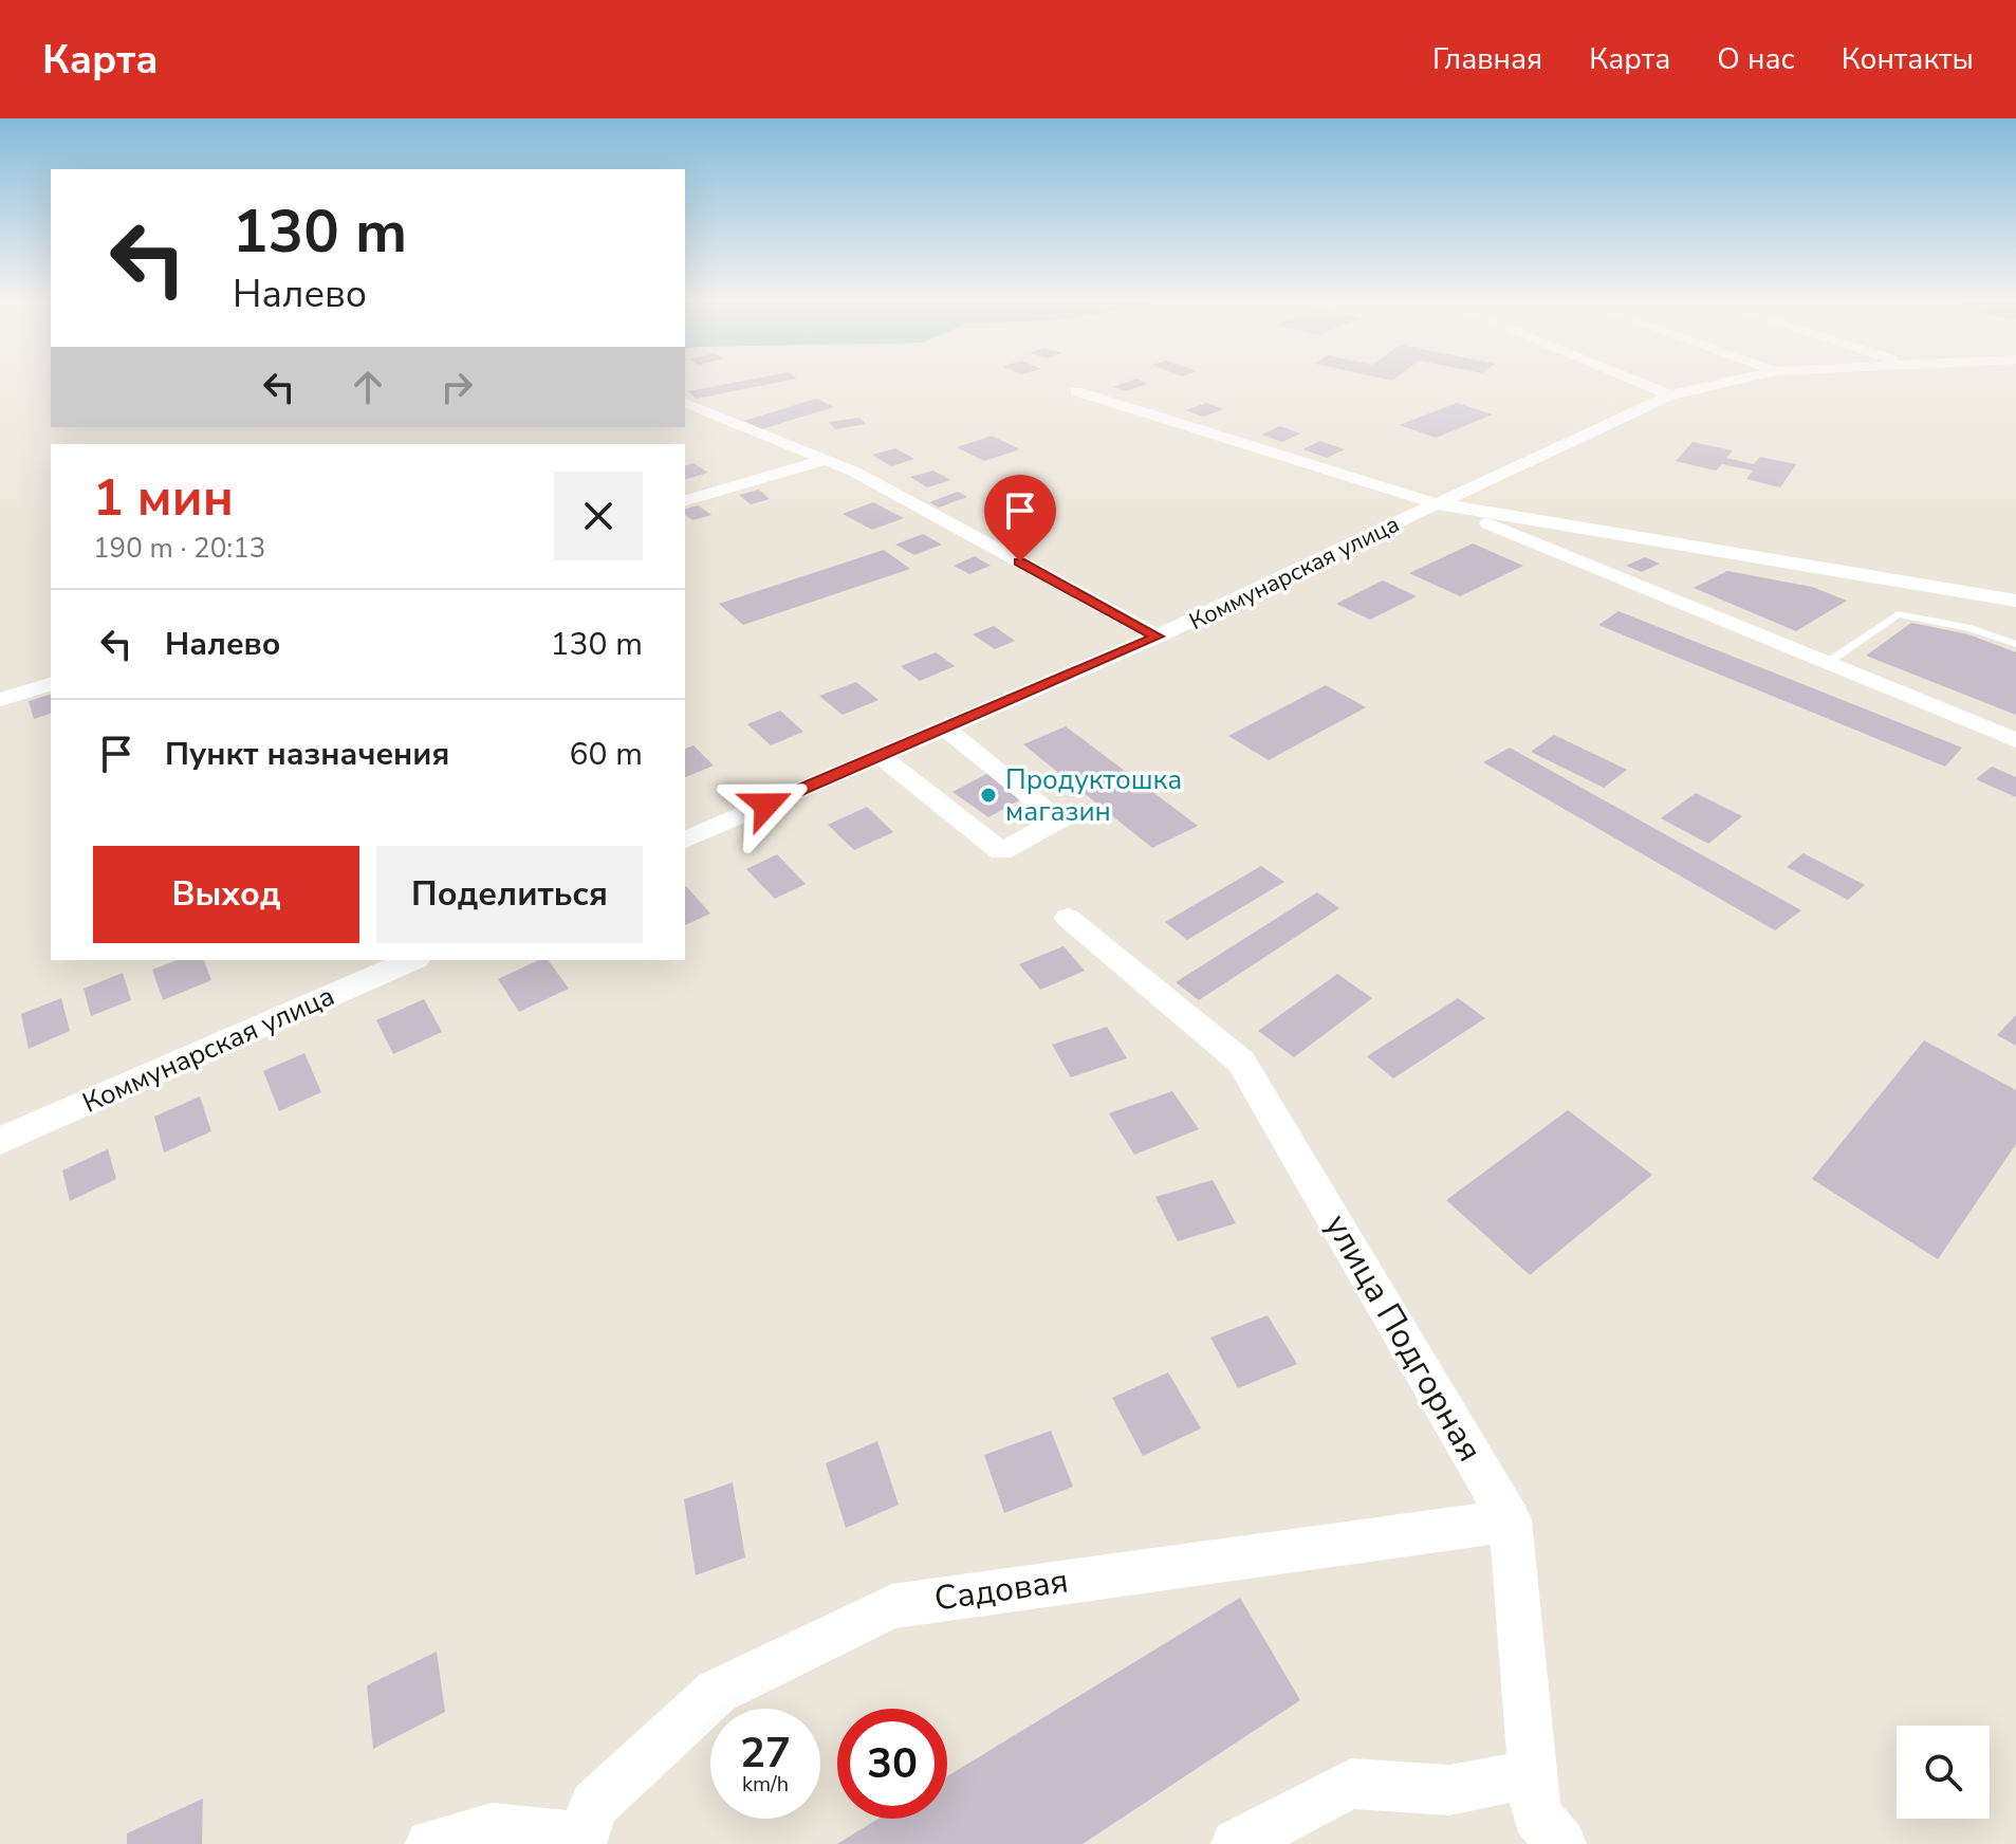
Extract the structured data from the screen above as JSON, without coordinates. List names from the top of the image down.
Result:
{
  "streets": {
    "street": ["Коммунарская улица", "улица Подгорная", "Садовая"]
  },
  "crossings": [
    ["улица Подгорная", "Садовая"]
  ],
  "places": ["Продуктошка магазин"],
  "page": {
    "header": "Карта",
    "nav": [
      "Главная",
      "Карта",
      "О нас",
      "Контакты"
    ],
    "turn": ["130 m", "Налево"],
    "heading": ["1 мин", "190 m · 20:13"],
    "list": [
      {
        "name": "Налево",
        "value": "130 m"
      },
      {
        "name": "Пункт назначения",
        "value": "60 m"
      }
    ],
    "buttons": ["Выход", "Поделиться"],
    "speed": "27 km/h",
    "limit": "30"
  }
}
